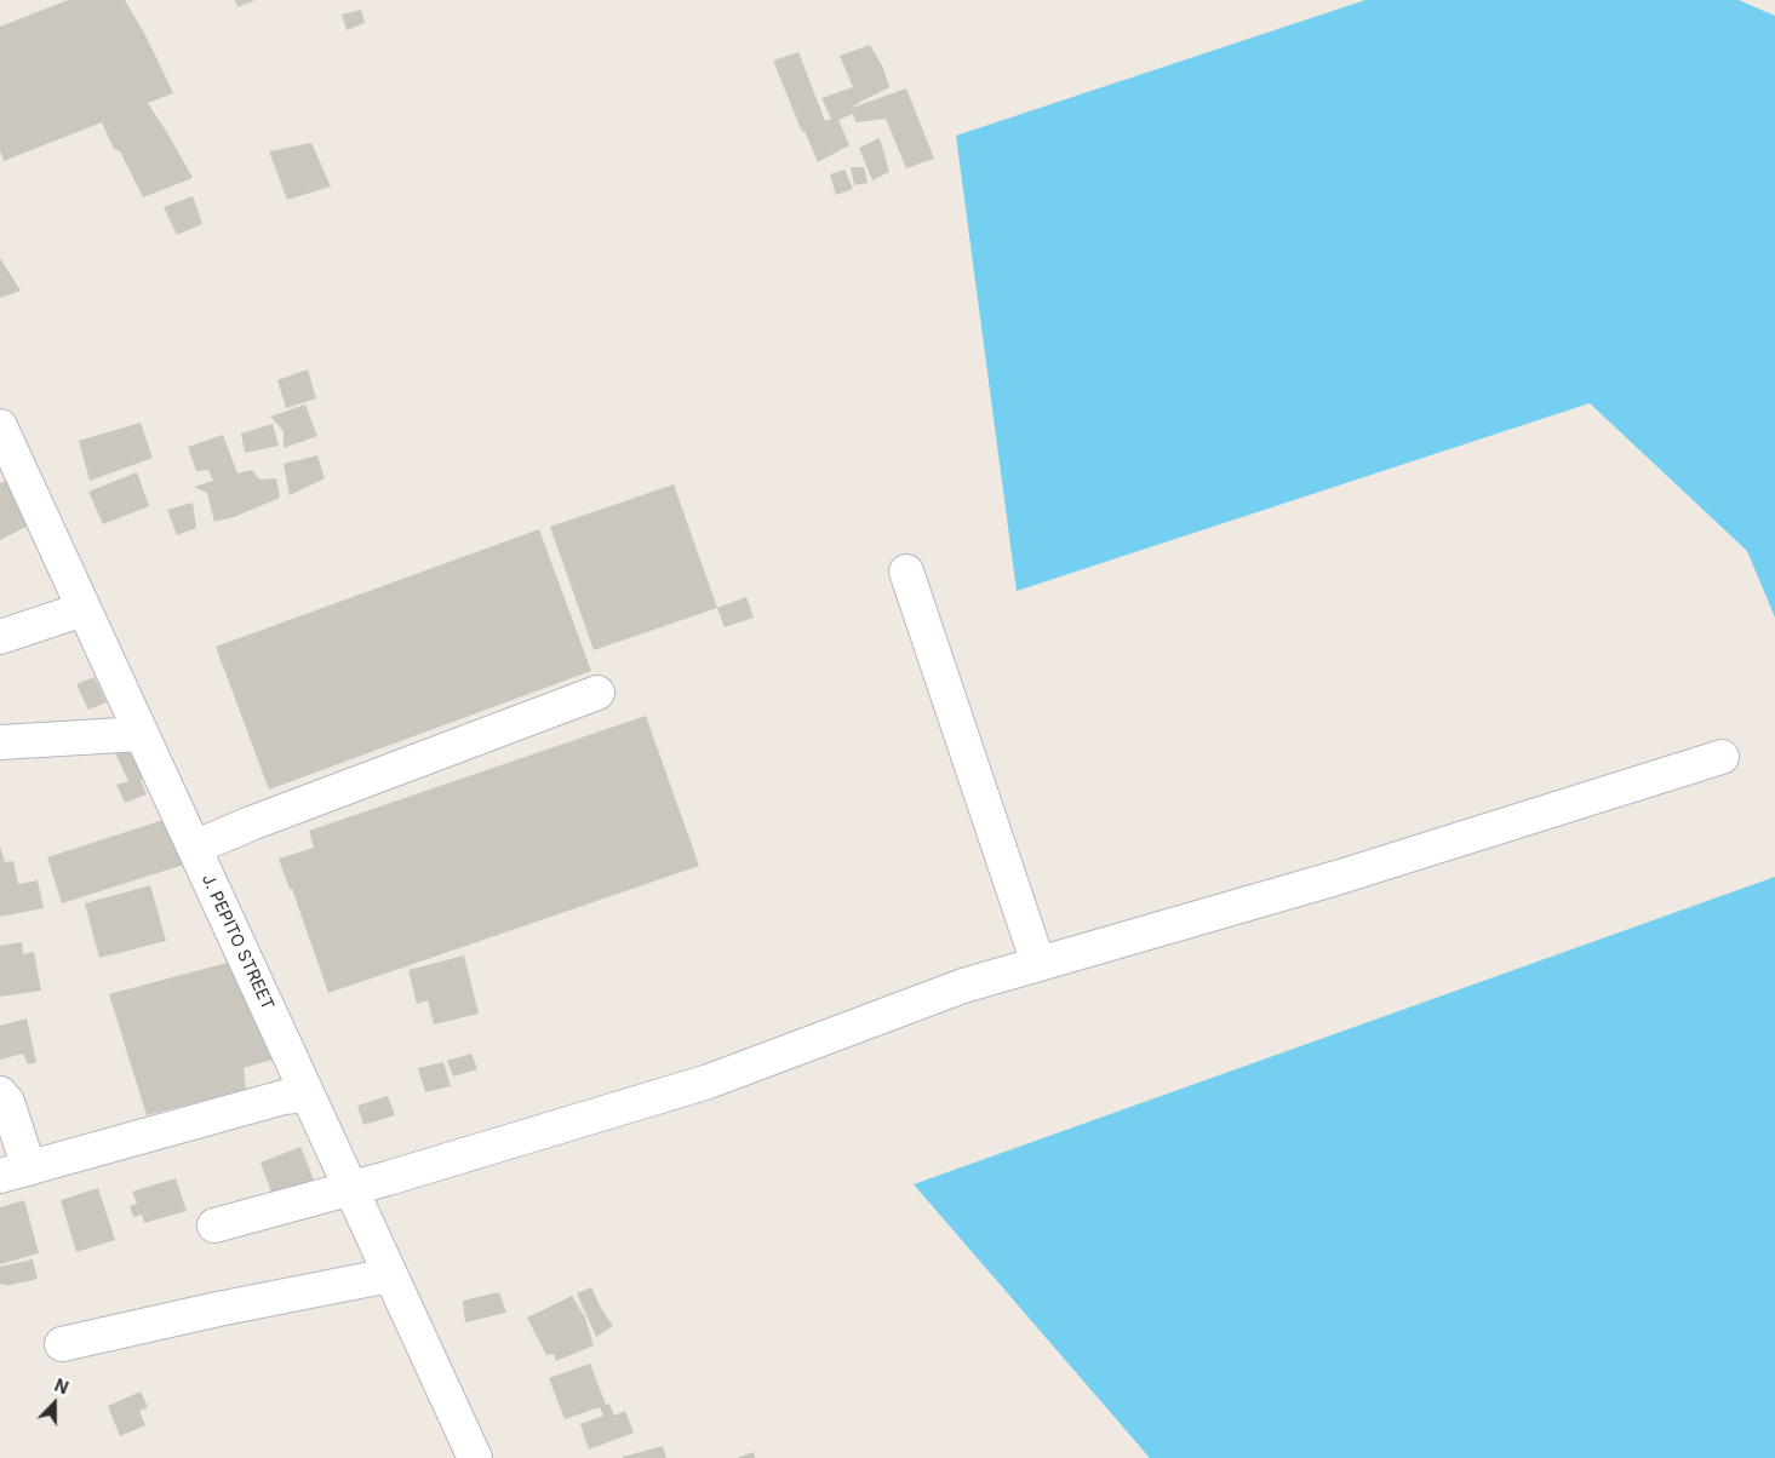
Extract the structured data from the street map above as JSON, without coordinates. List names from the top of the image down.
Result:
{
  "streets": {
    "street": ["J. PEPITO STREET"]
  },
  "north": "top"
}
